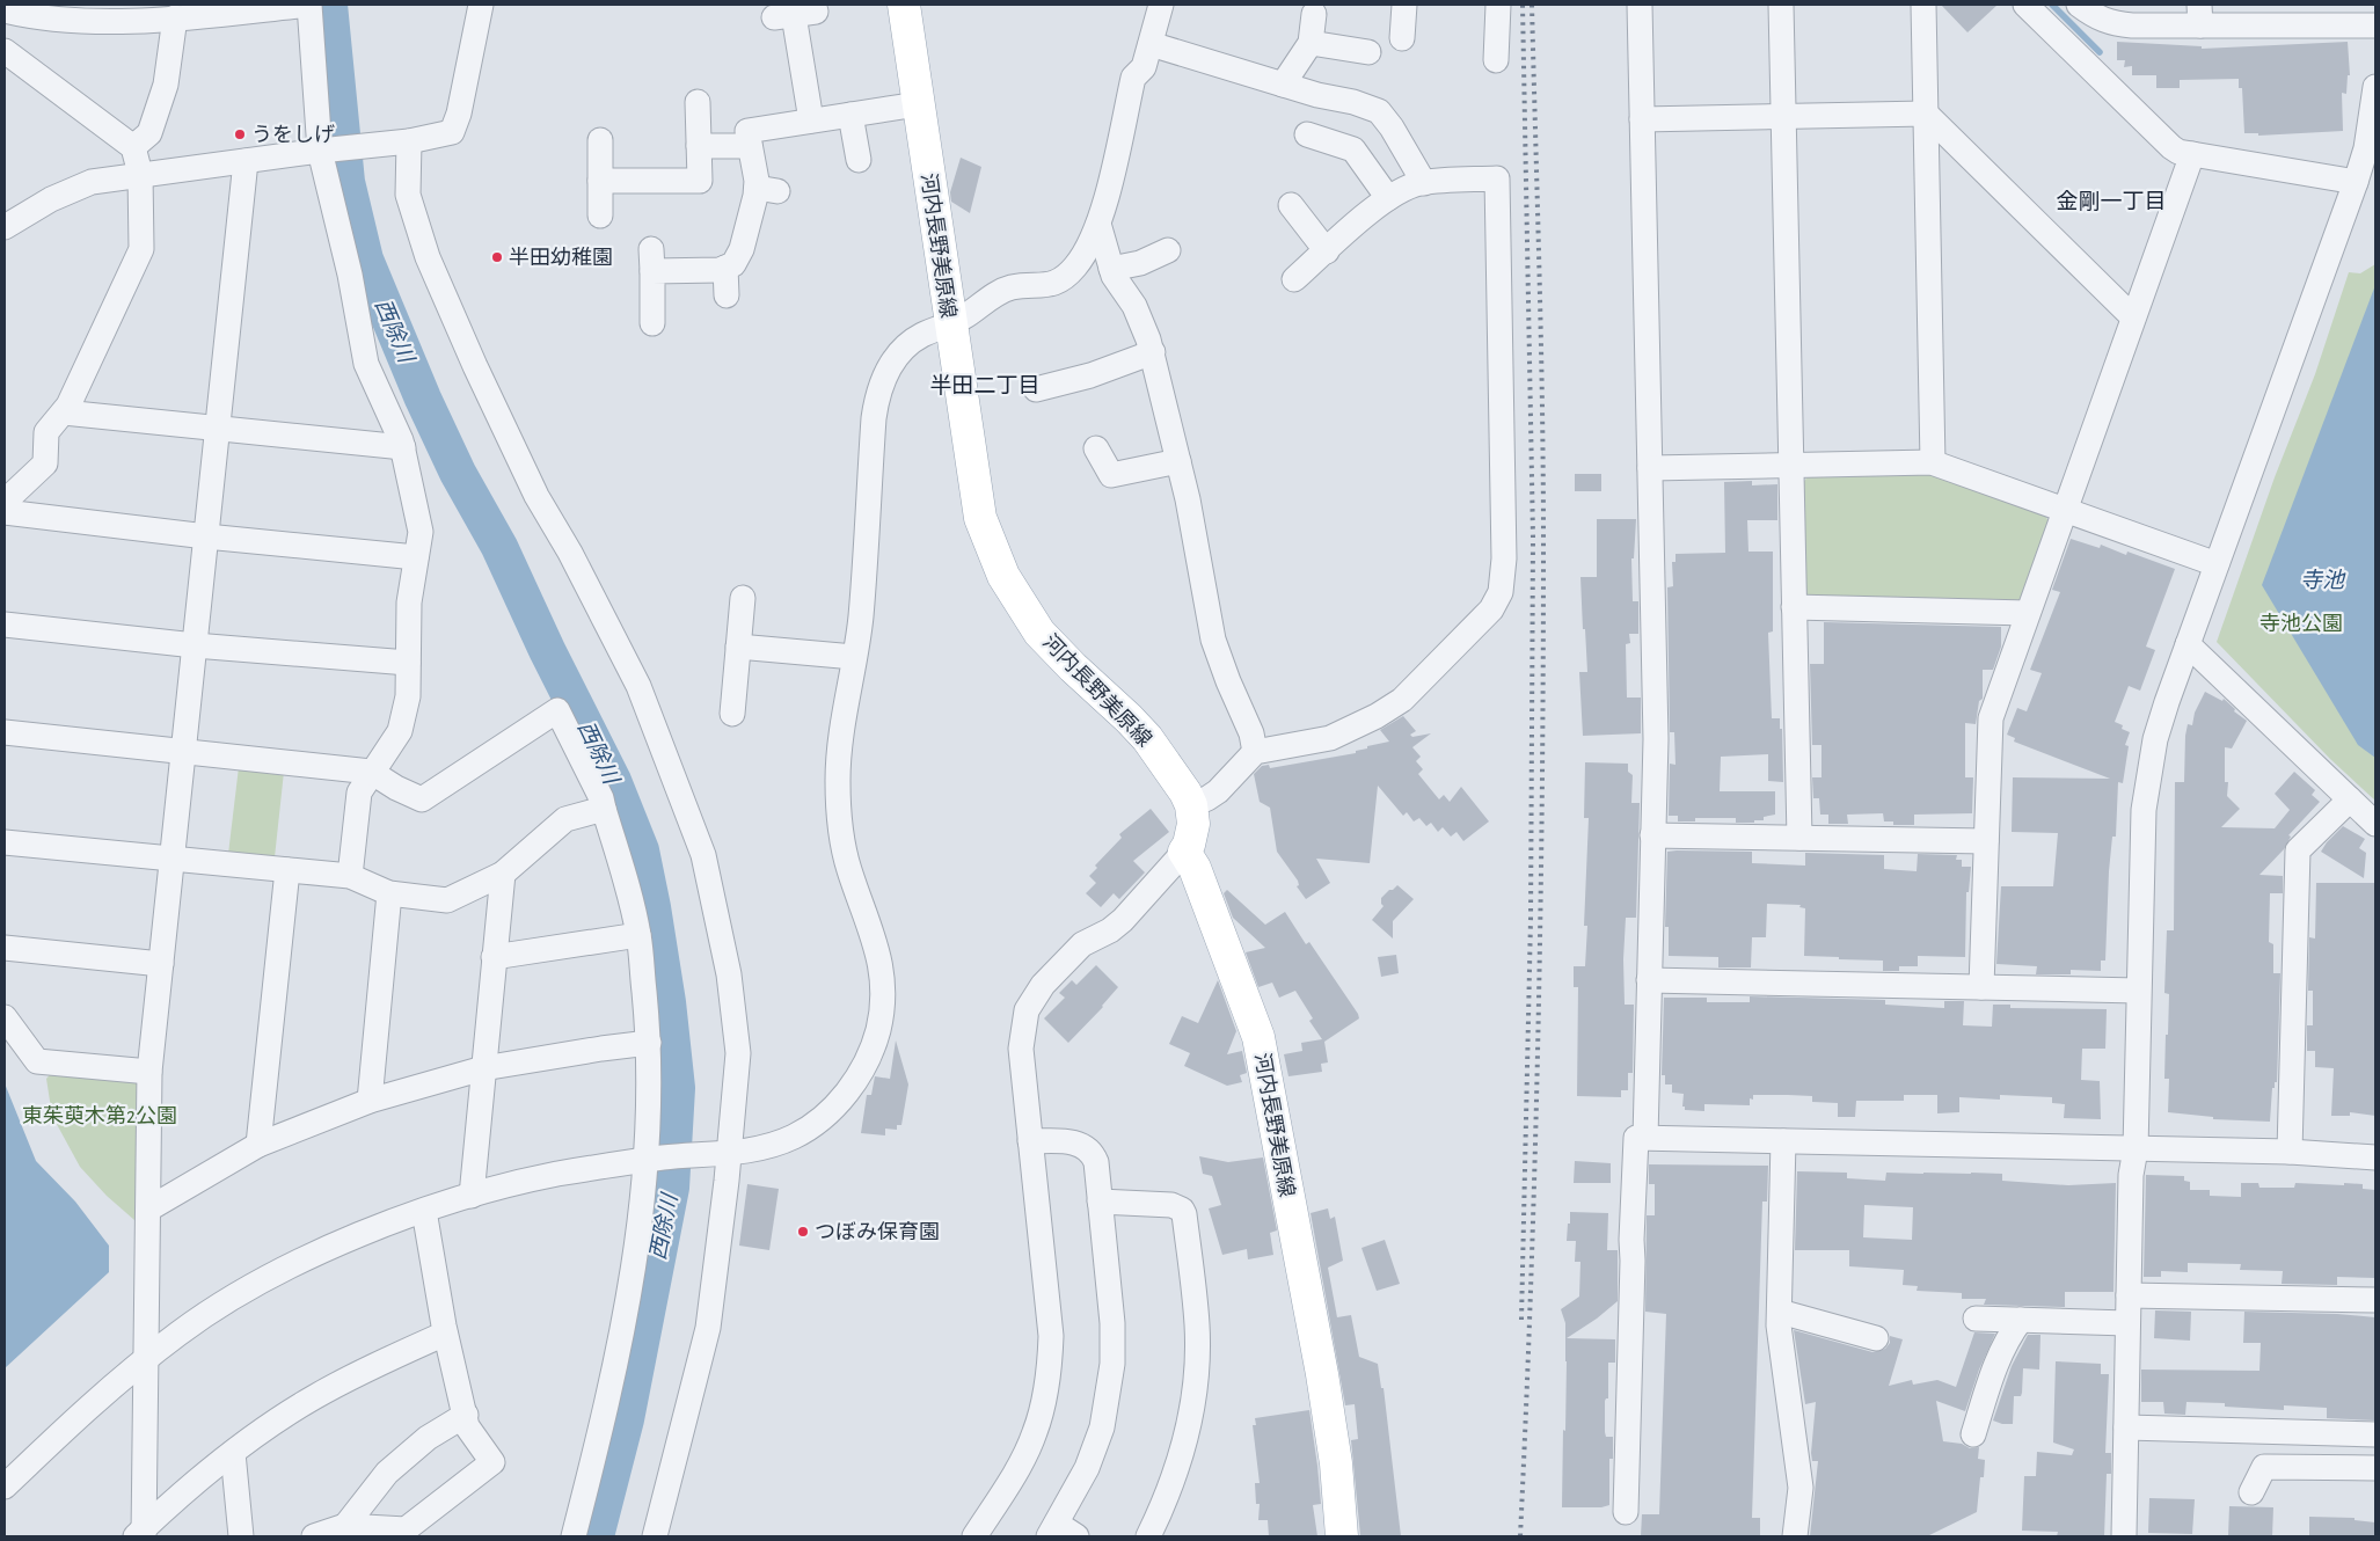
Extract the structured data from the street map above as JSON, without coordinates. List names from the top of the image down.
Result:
{
  "streets": {
    "main road": ["河内長野美原線"]
  },
  "districts": ["金剛一丁目", "半田二丁目"],
  "water": ["西除川", "寺池"],
  "parks": ["寺池公園", "東茱萸木第2公園"],
  "places": ["うをしげ", "半田幼稚園", "つぼみ保育園"]
}
